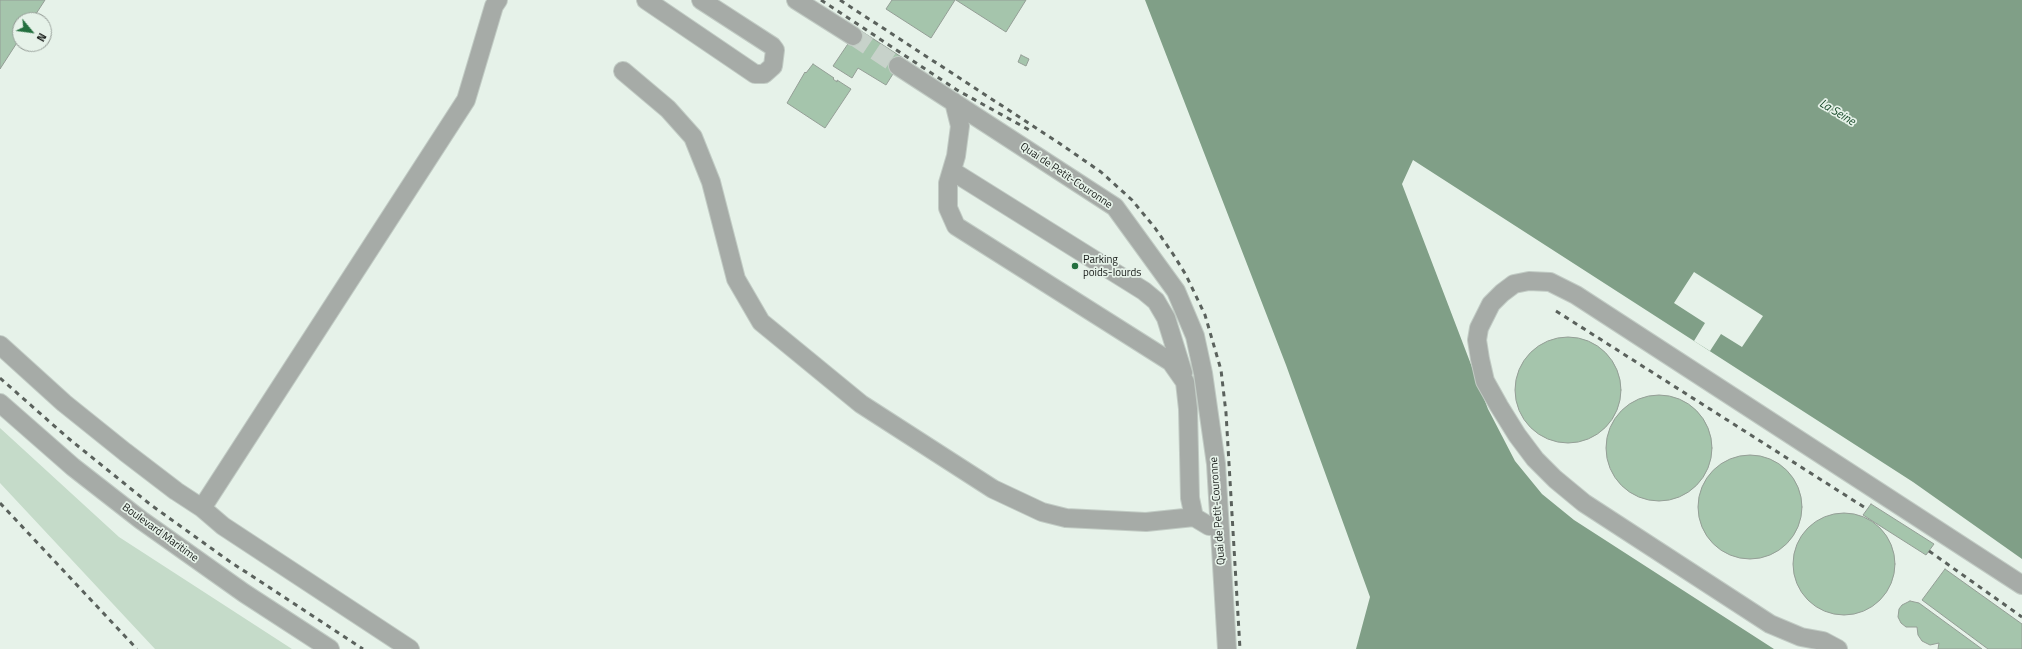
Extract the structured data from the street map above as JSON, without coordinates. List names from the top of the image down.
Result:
{
  "streets": {
    "street": ["Quai de Petit-Couronne", "Boulevard Maritime"]
  },
  "water": ["La Seine"],
  "places": ["Parking poids-lourds"],
  "north": "bottom right"
}
